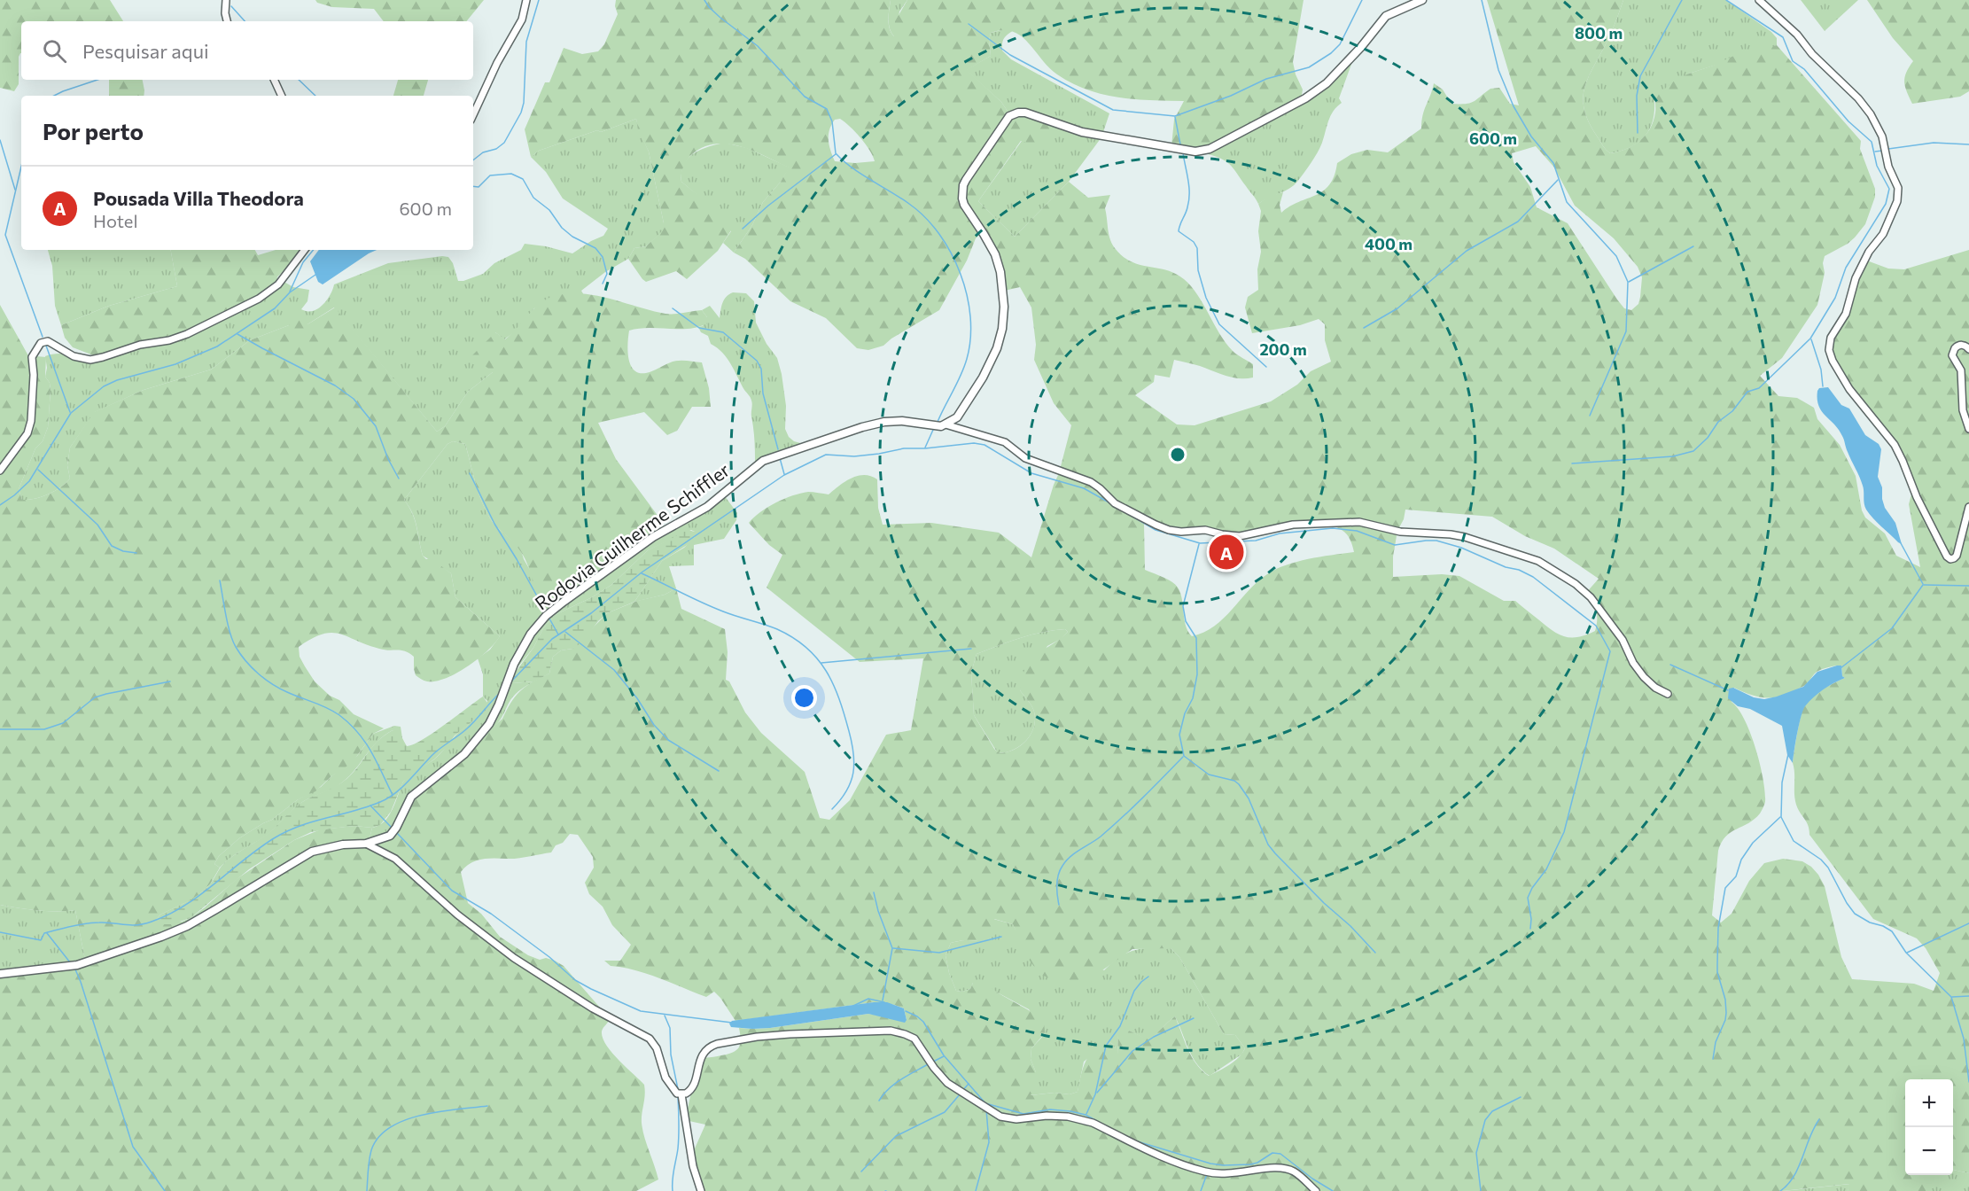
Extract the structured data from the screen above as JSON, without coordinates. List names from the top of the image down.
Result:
{
  "streets": {
    "street": ["Rodovia Guilherme Schiffler"]
  },
  "page": {
    "search": "Pesquisar aqui",
    "heading": "Por perto",
    "list": [
      {
        "mark": "A",
        "name": "Pousada Villa Theodora",
        "note": "Hotel",
        "value": "600 m"
      }
    ],
    "pins": "A",
    "map_buttons": ["+", "−"]
  },
  "rings": [
    "800 m",
    "600 m",
    "400 m",
    "200 m"
  ]
}
